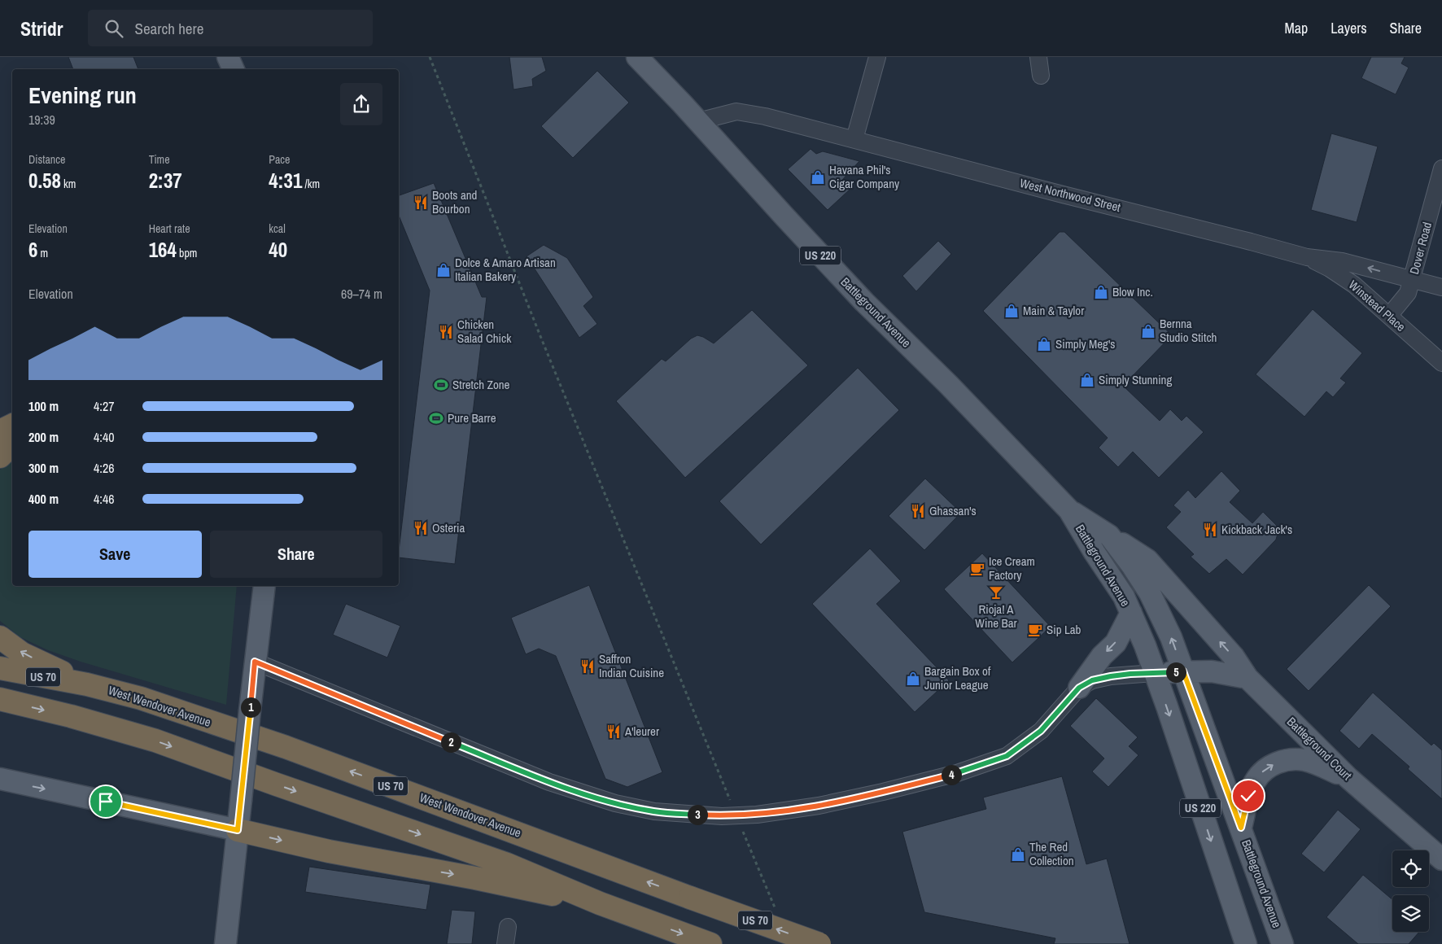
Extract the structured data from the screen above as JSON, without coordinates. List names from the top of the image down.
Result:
{
  "streets": {
    "highway": ["US 70", "West Wendover Avenue"],
    "main road": ["US 220", "Battleground Avenue", "Battleground Court"],
    "street": ["West Northwood Street", "Dover Road", "Winstead Place"]
  },
  "crossings": [
    ["West Northwood Street", "Dover Road"],
    ["West Northwood Street", "Winstead Place"],
    ["West Northwood Street", "Battleground Avenue"],
    ["Dover Road", "Winstead Place"],
    ["US 220", "Battleground Avenue"],
    ["US 220", "Battleground Court"]
  ],
  "places": {
    "shop": [
      "Havana Phil's Cigar Company",
      "Dolce & Amaro Artisan Italian Bakery",
      "Blow Inc.",
      "Main & Taylor",
      "Bernna Studio Stitch",
      "Simply Meg's",
      "Simply Stunning",
      "Bargain Box of Junior League",
      "The Red Collection"
    ],
    "restaurant": [
      "Boots and Bourbon",
      "Chicken Salad Chick",
      "Ghassan's",
      "Osteria",
      "Kickback Jack's",
      "Saffron Indian Cuisine",
      "A'leurer"
    ],
    "sports": ["Stretch Zone", "Pure Barre"],
    "cafe": ["Ice Cream Factory", "Sip Lab"],
    "bar": ["Rioja! A Wine Bar"]
  },
  "page": {
    "header": "Stridr",
    "search": "Search here",
    "nav": ["Map", "Layers", "Share"],
    "heading": ["Evening run", "19:39"],
    "stats": [
      ["Distance", "0.58 km"],
      ["Time", "2:37"],
      ["Pace", "4:31 /km"],
      ["Elevation", "6 m"],
      ["Heart rate", "164 bpm"],
      ["kcal", "40"]
    ],
    "chart": ["Elevation", "69–74 m"],
    "list": [
      {
        "name": "100 m",
        "note": "4:27"
      },
      {
        "name": "200 m",
        "note": "4:40"
      },
      {
        "name": "300 m",
        "note": "4:26"
      },
      {
        "name": "400 m",
        "note": "4:46"
      }
    ],
    "buttons": ["Save", "Share"],
    "pins": [
      "5",
      "1",
      "2",
      "4",
      "3"
    ]
  }
}
